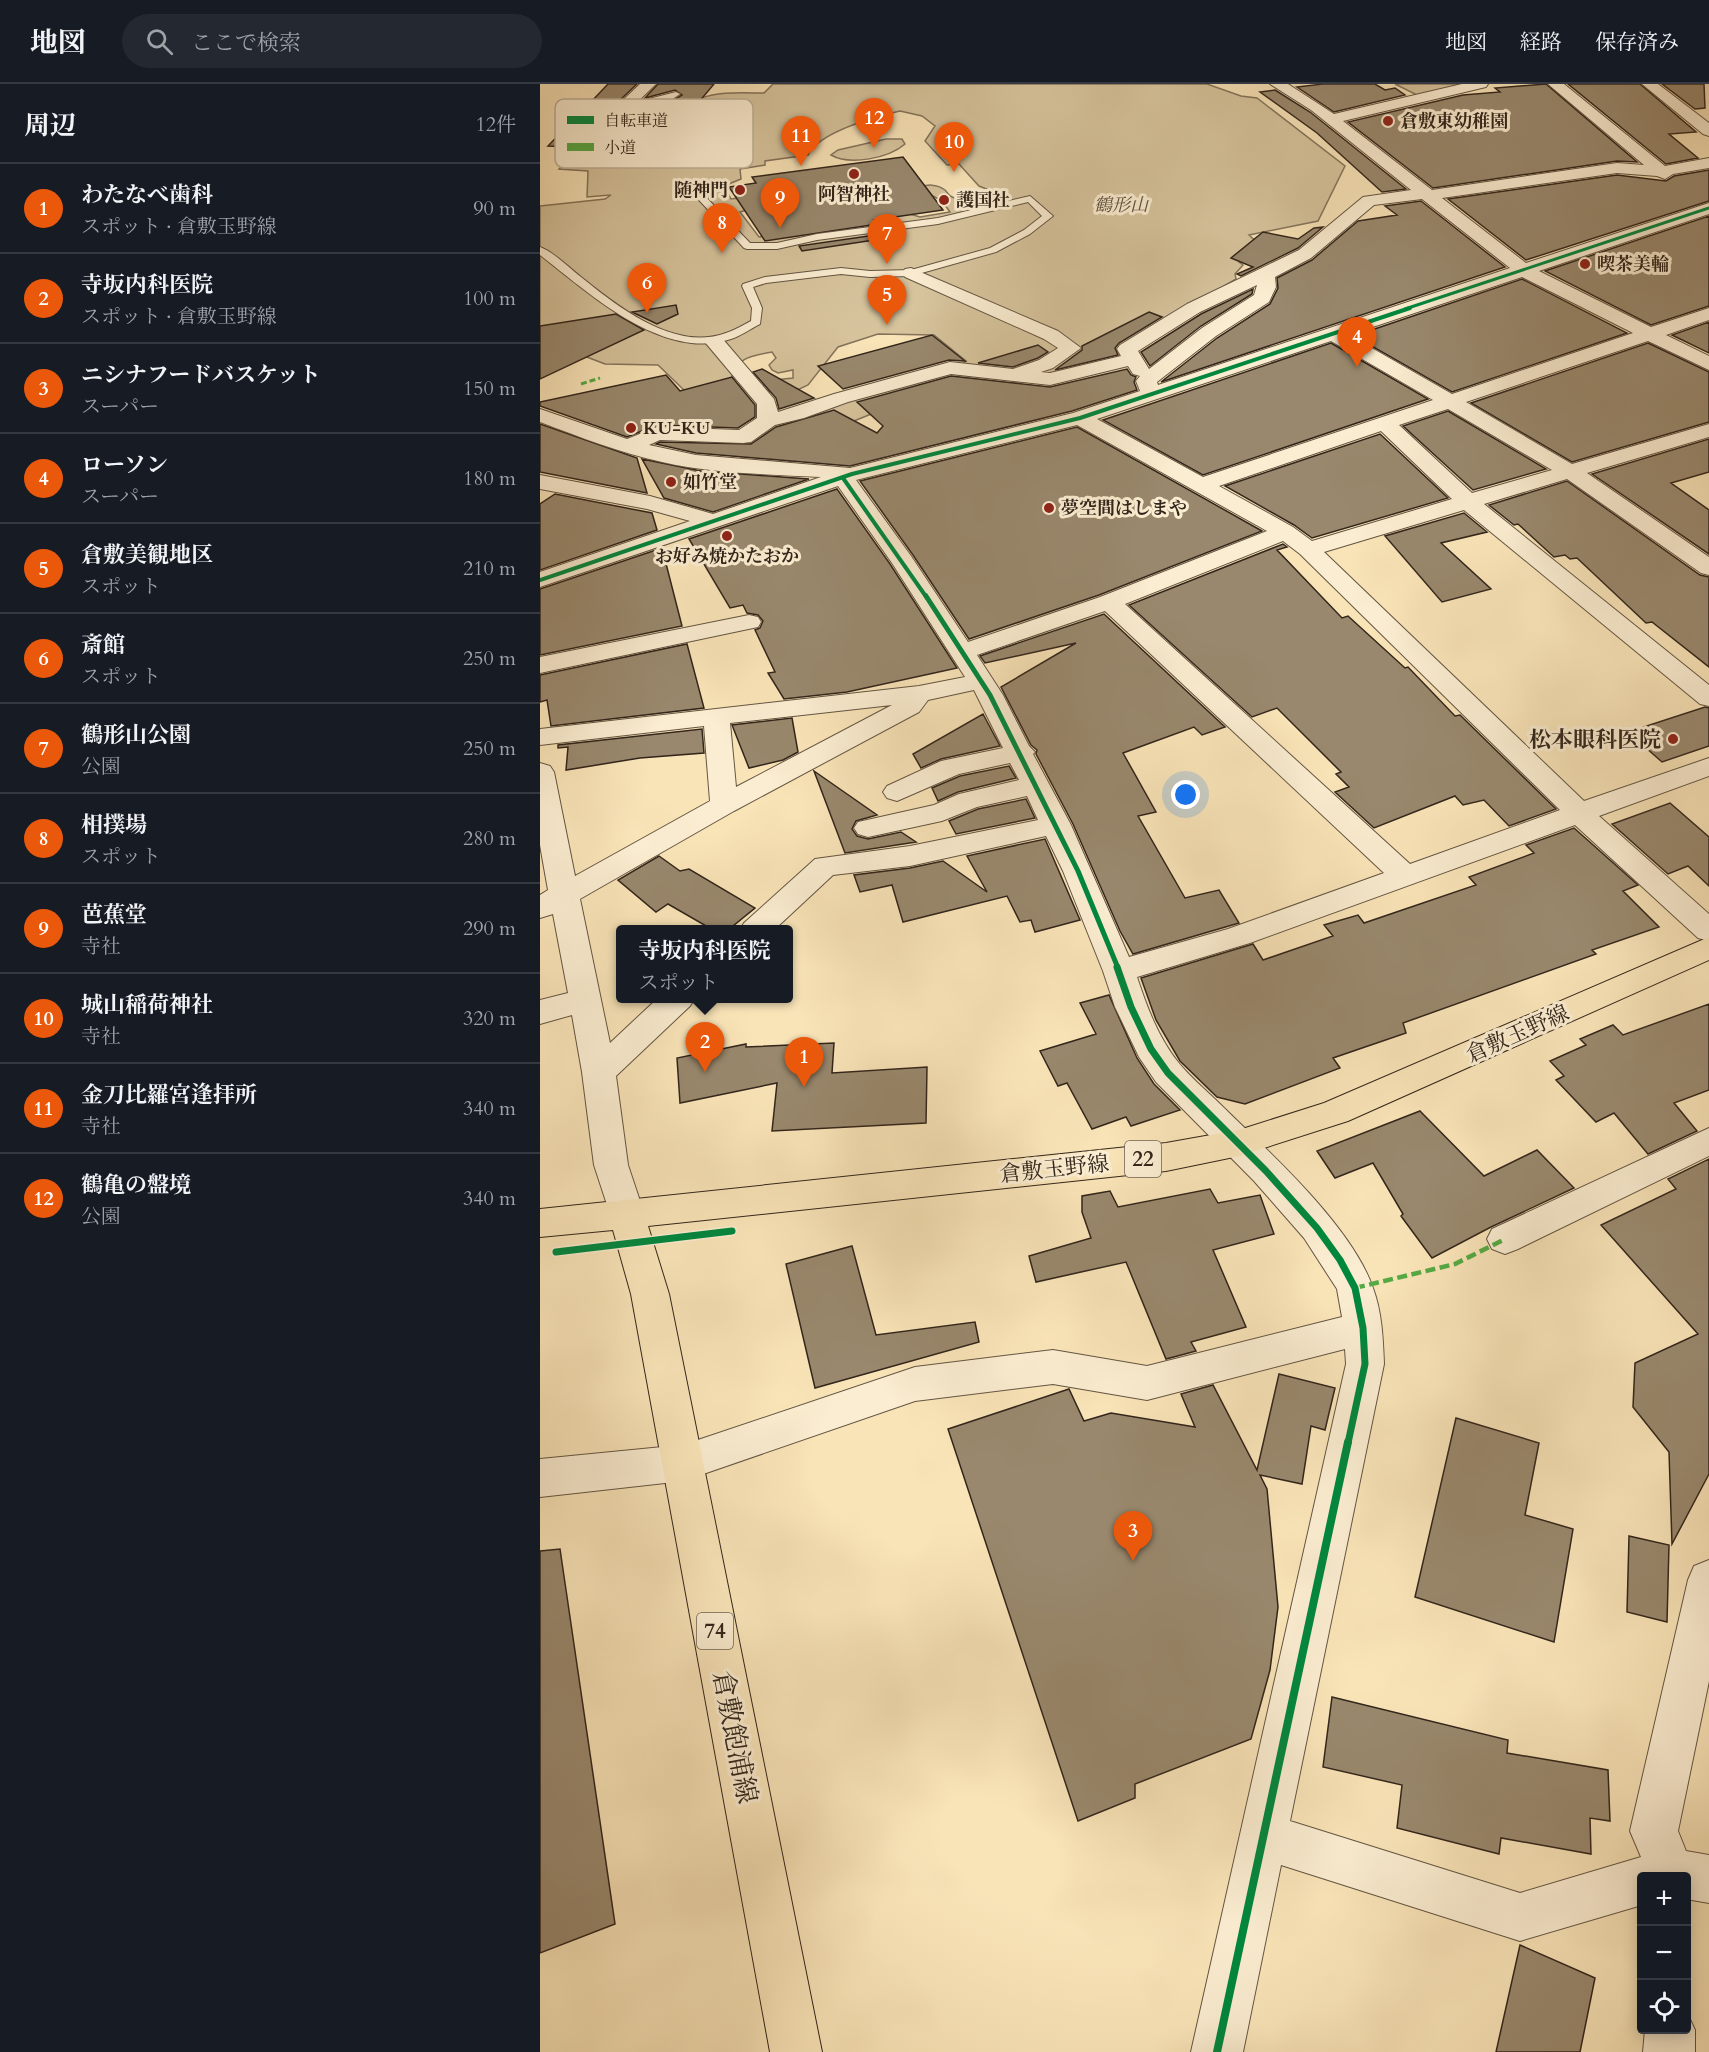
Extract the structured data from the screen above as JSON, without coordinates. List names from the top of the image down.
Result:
{
  "streets": {
    "main road": [
      "倉敷玉野線",
      "22",
      "74",
      "倉敷飽浦線"
    ]
  },
  "crossings": [
    ["倉敷玉野線", "倉敷飽浦線"]
  ],
  "parks": ["鶴形山"],
  "places": [
    "倉敷東幼稚園",
    "阿智神社",
    "随神門",
    "護国社",
    "喫茶美輪",
    "KU-KU",
    "如竹堂",
    "夢空間はしまや",
    "お好み焼かたおか",
    "松本眼科医院"
  ],
  "legend": ["自転車道", "小道"],
  "page": {
    "header": "地図",
    "search": "ここで検索",
    "nav": ["地図", "経路", "保存済み"],
    "heading": ["周辺", "12件"],
    "pins": [
      "12",
      "11",
      "10",
      "9",
      "8",
      "7",
      "6",
      "5",
      "4",
      "2",
      "1",
      "3"
    ],
    "list": [
      {
        "mark": "1",
        "name": "わたなべ歯科",
        "note": "スポット · 倉敷玉野線",
        "value": "90 m"
      },
      {
        "mark": "2",
        "name": "寺坂内科医院",
        "note": "スポット · 倉敷玉野線",
        "value": "100 m"
      },
      {
        "mark": "3",
        "name": "ニシナフードバスケット",
        "note": "スーパー",
        "value": "150 m"
      },
      {
        "mark": "4",
        "name": "ローソン",
        "note": "スーパー",
        "value": "180 m"
      },
      {
        "mark": "5",
        "name": "倉敷美観地区",
        "note": "スポット",
        "value": "210 m"
      },
      {
        "mark": "6",
        "name": "斎館",
        "note": "スポット",
        "value": "250 m"
      },
      {
        "mark": "7",
        "name": "鶴形山公園",
        "note": "公園",
        "value": "250 m"
      },
      {
        "mark": "8",
        "name": "相撲場",
        "note": "スポット",
        "value": "280 m"
      },
      {
        "mark": "9",
        "name": "芭蕉堂",
        "note": "寺社",
        "value": "290 m"
      },
      {
        "mark": "10",
        "name": "城山稲荷神社",
        "note": "寺社",
        "value": "320 m"
      },
      {
        "mark": "11",
        "name": "金刀比羅宮逢拝所",
        "note": "寺社",
        "value": "340 m"
      },
      {
        "mark": "12",
        "name": "鶴亀の盤境",
        "note": "公園",
        "value": "340 m"
      }
    ],
    "popup": ["寺坂内科医院", "スポット"],
    "map_buttons": ["+", "−"]
  }
}
